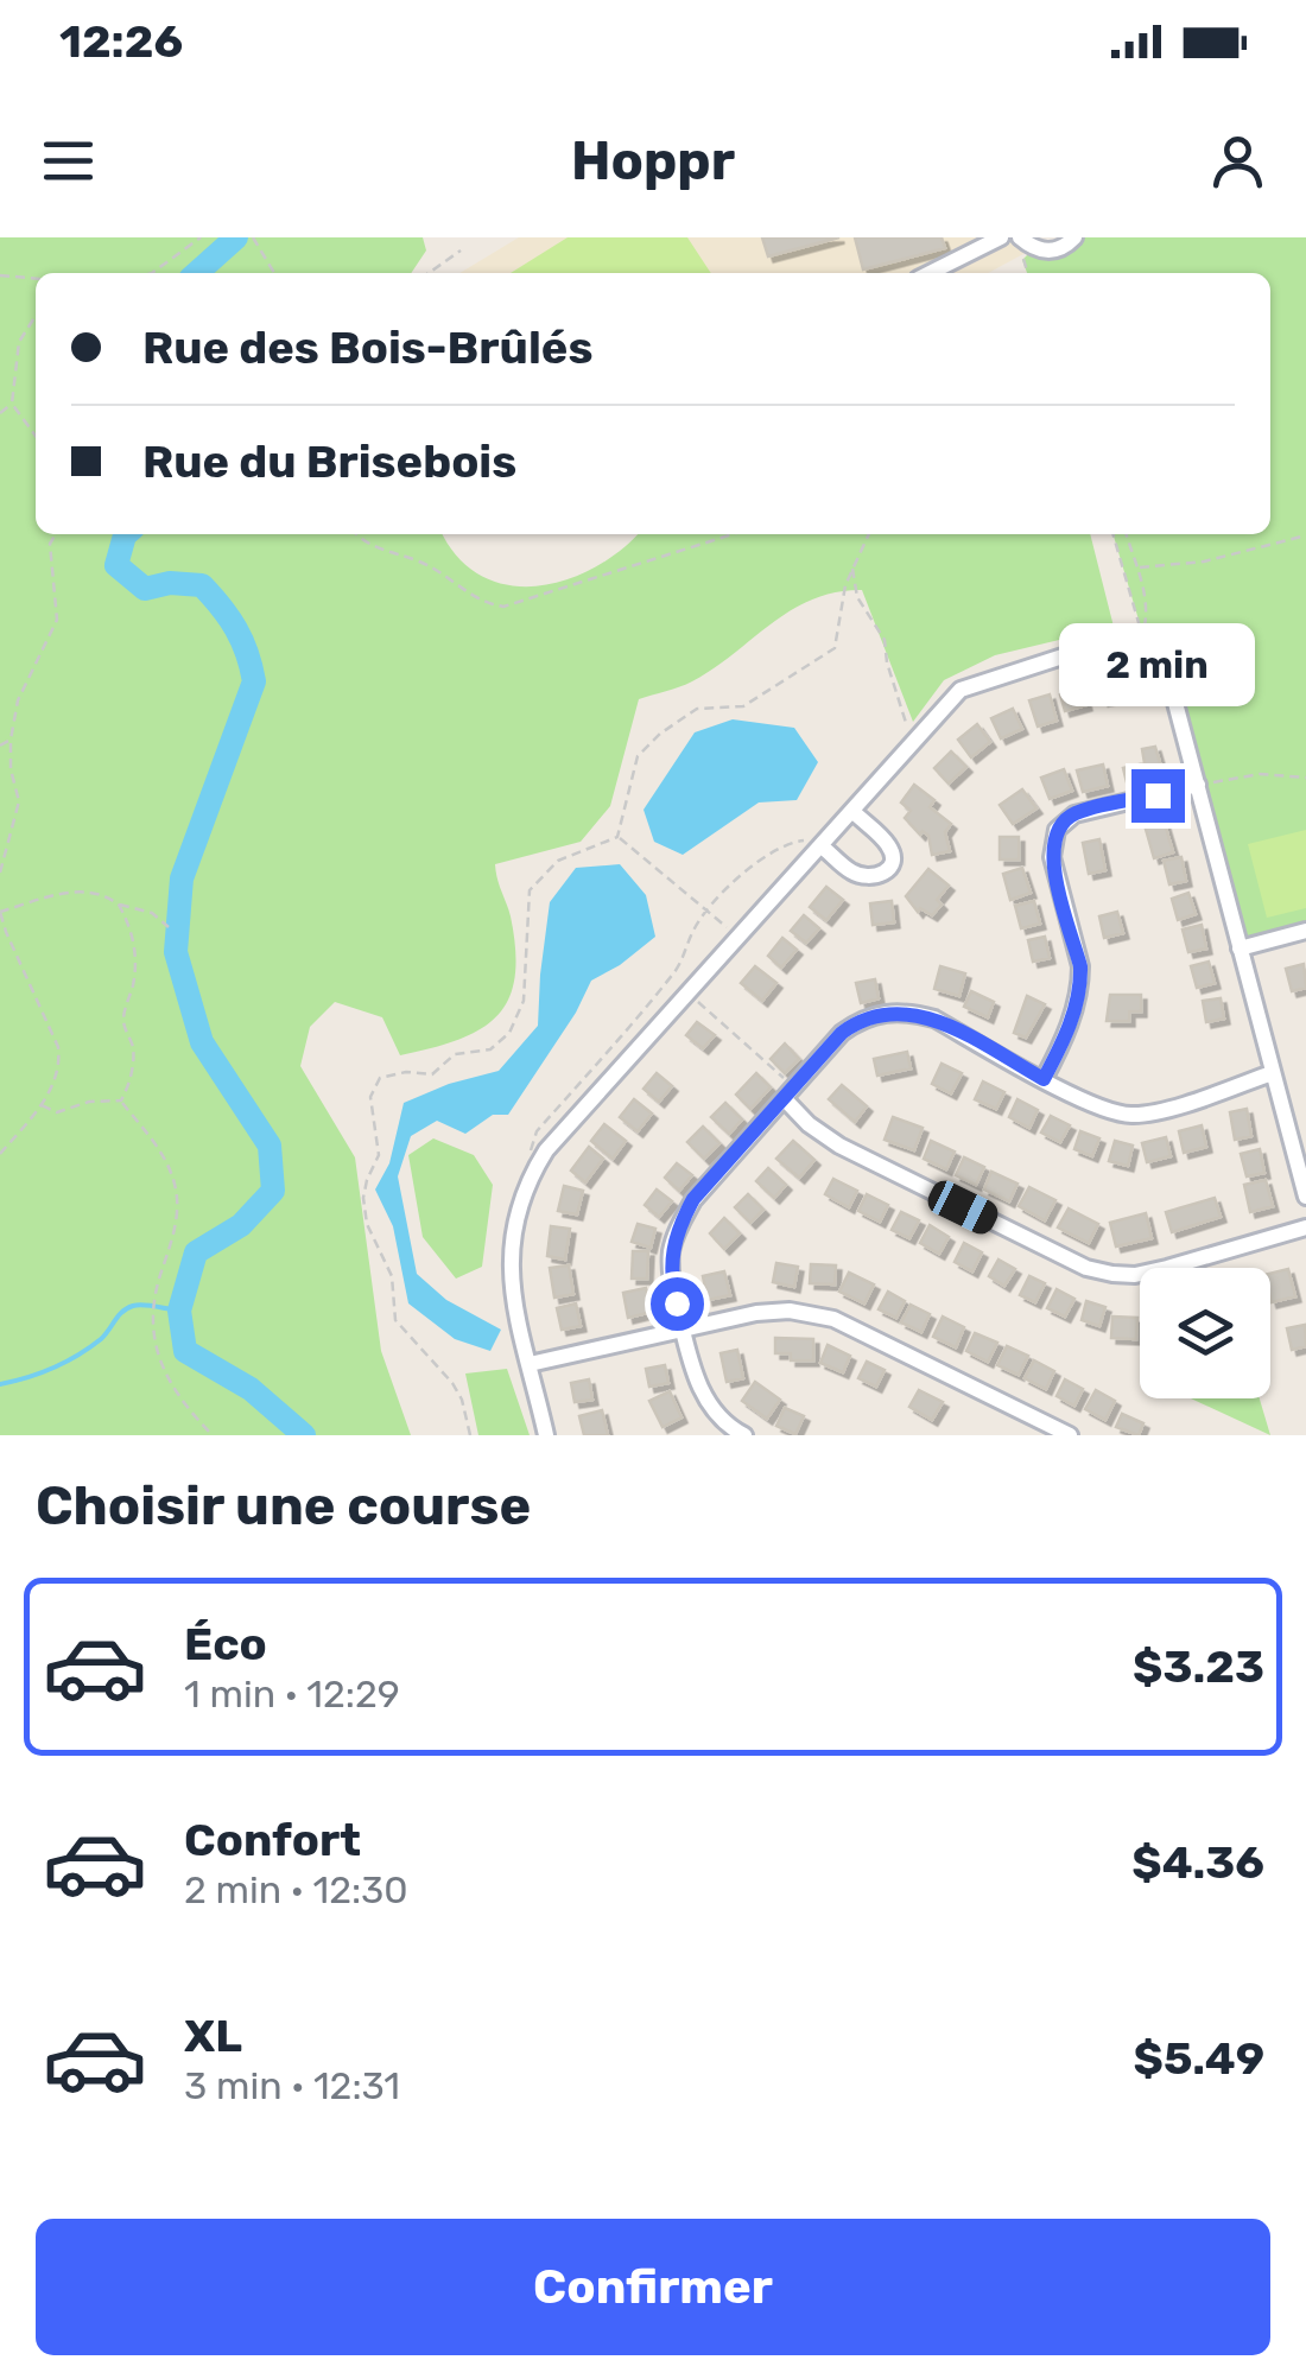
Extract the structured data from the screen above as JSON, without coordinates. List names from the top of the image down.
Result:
{
  "page": {
    "status": "12:26",
    "header": "Hoppr",
    "banner": ["Rue des Bois-Brûlés", "Rue du Brisebois"],
    "bubble": "2 min",
    "heading": "Choisir une course",
    "list": [
      {
        "name": "Éco",
        "note": "1 min · 12:29",
        "value": "$3.23"
      },
      {
        "name": "Confort",
        "note": "2 min · 12:30",
        "value": "$4.36"
      },
      {
        "name": "XL",
        "note": "3 min · 12:31",
        "value": "$5.49"
      }
    ],
    "buttons": "Confirmer"
  }
}
